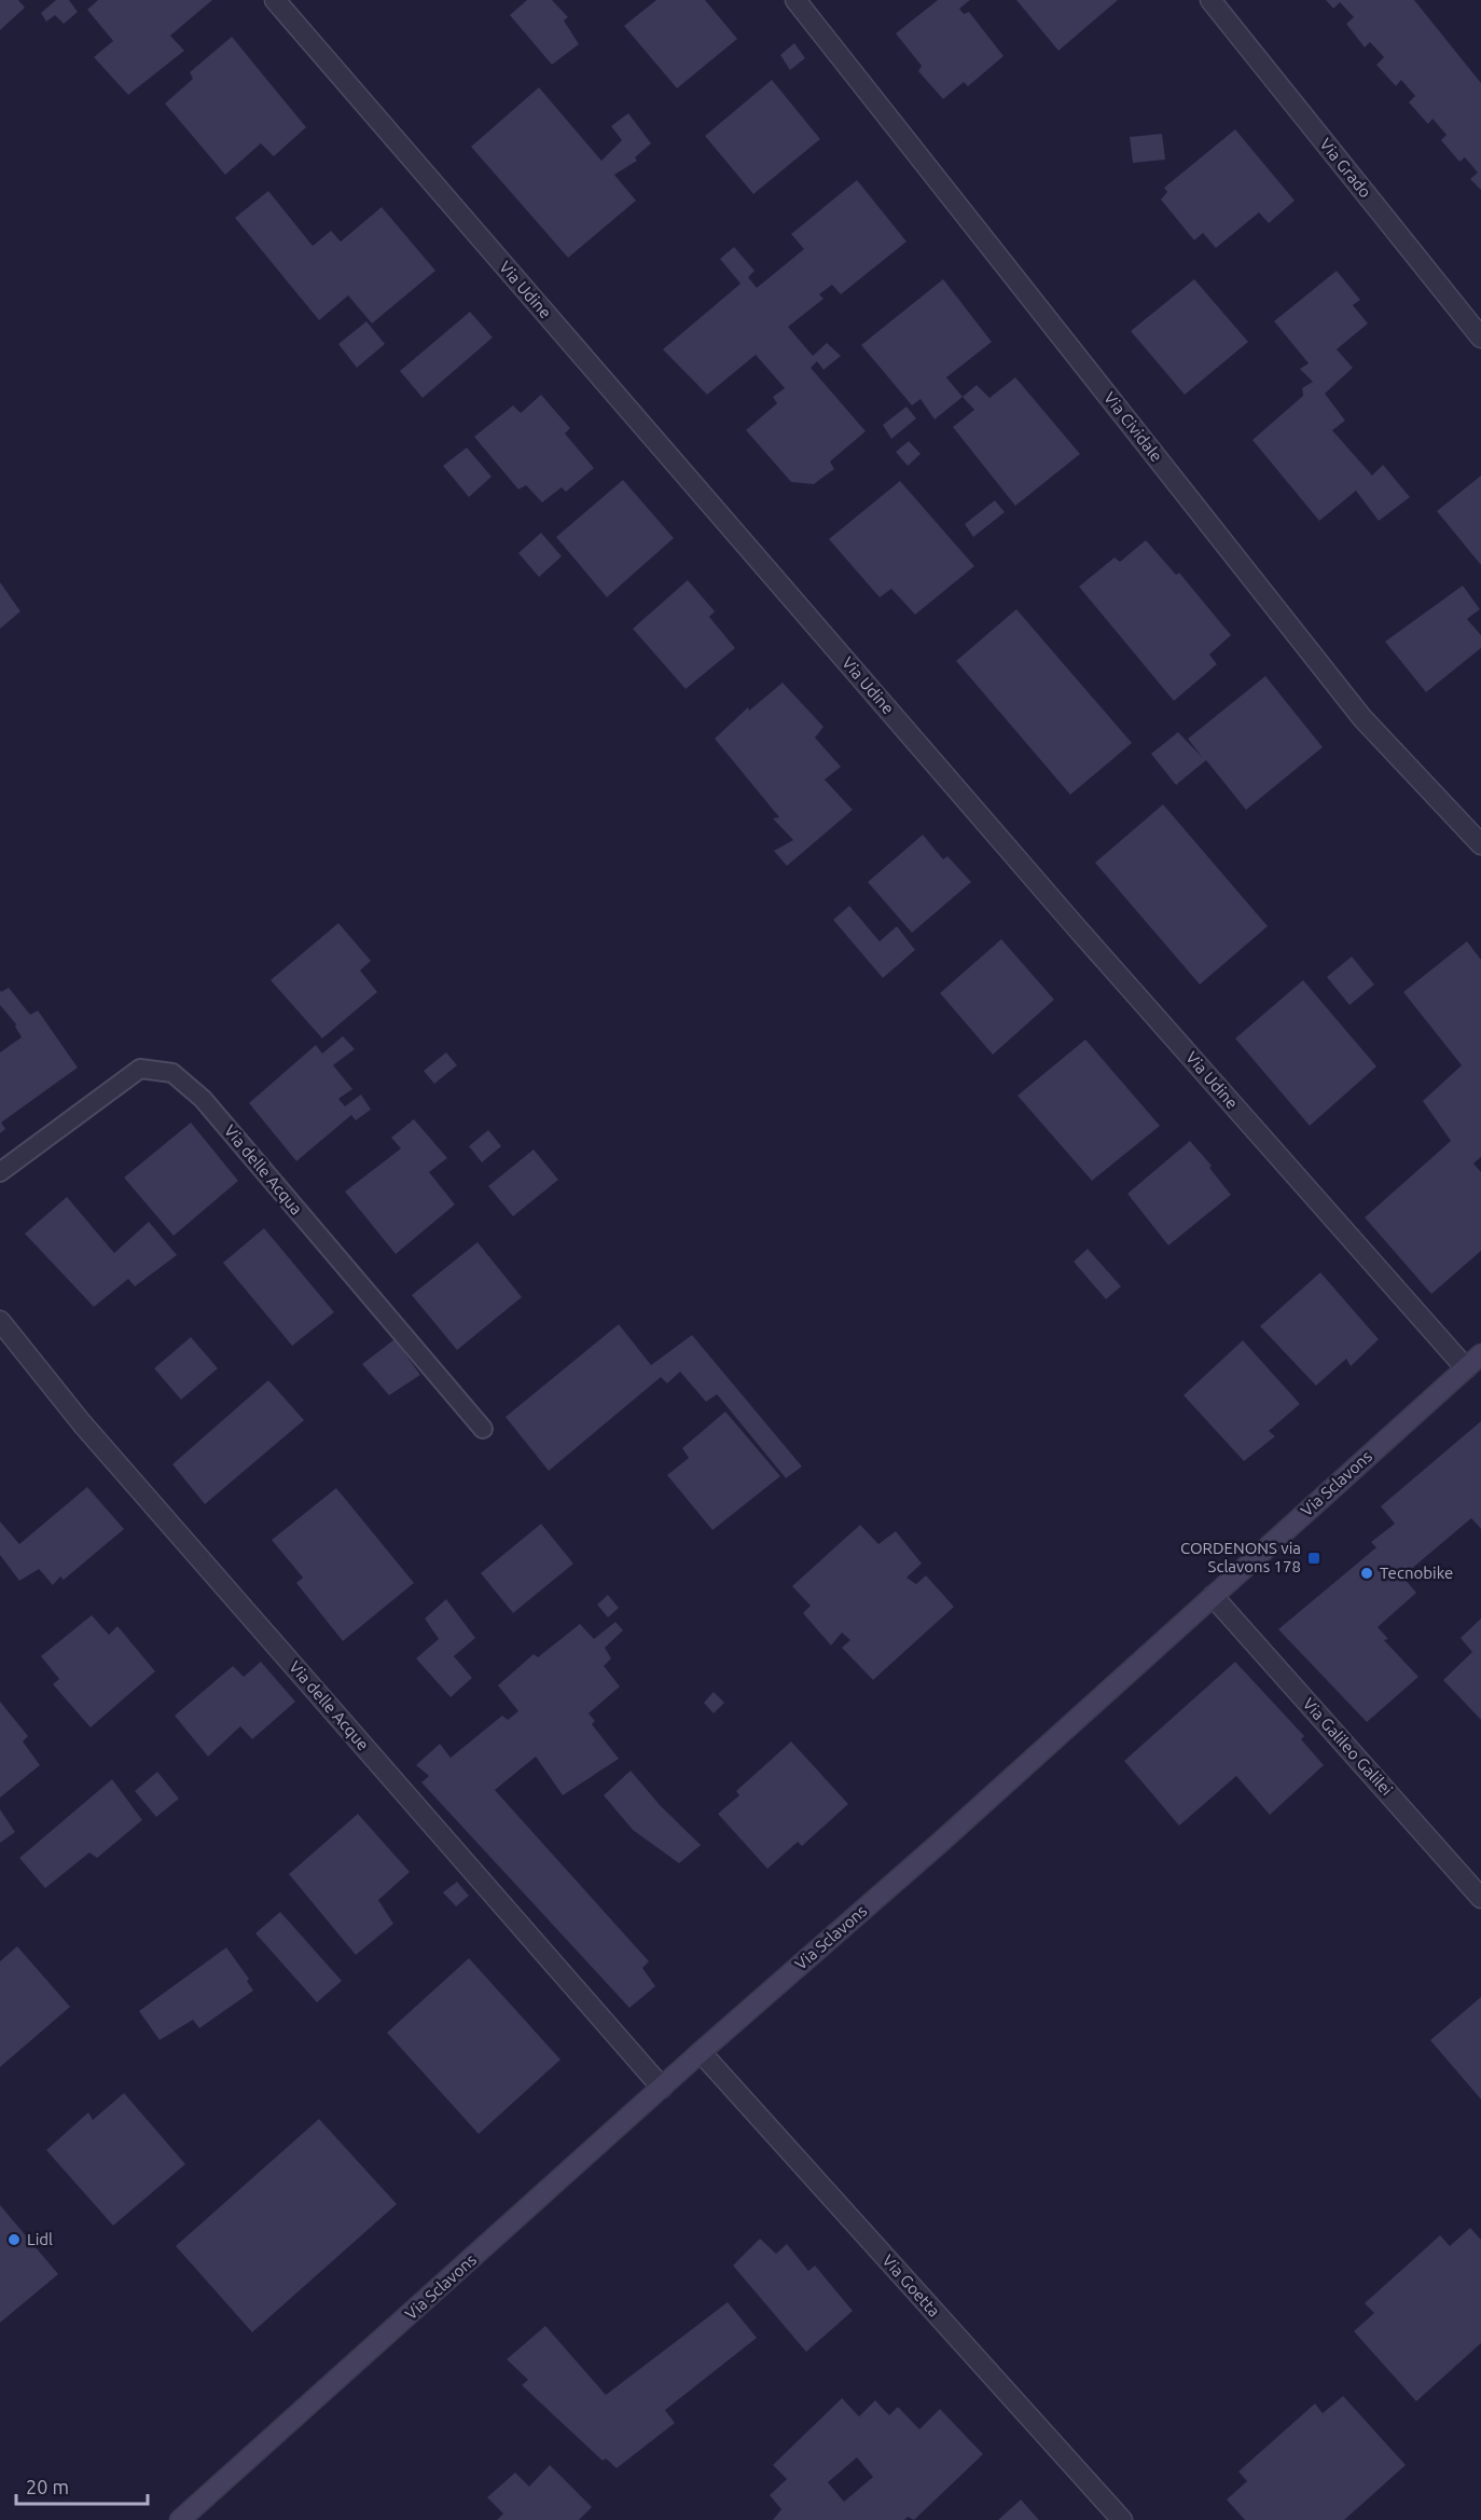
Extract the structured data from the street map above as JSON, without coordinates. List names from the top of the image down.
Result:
{
  "streets": {
    "street": [
      "Via Grado",
      "Via Udine",
      "Via Cividale",
      "Via Sclavons",
      "Via delle Acque",
      "Via Galileo Galilei",
      "Via Goetta"
    ],
    "lane": ["Via delle Acqua"]
  },
  "crossings": [
    ["Via Udine", "Via Sclavons"],
    ["Via Sclavons", "Via delle Acque"],
    ["Via Sclavons", "Via Galileo Galilei"],
    ["Via Sclavons", "Via Goetta"]
  ],
  "places": {
    "transit": ["CORDENONS via Sclavons 178"],
    "other": ["Tecnobike", "Lidl"]
  },
  "scale_bar": "20 m"
}
